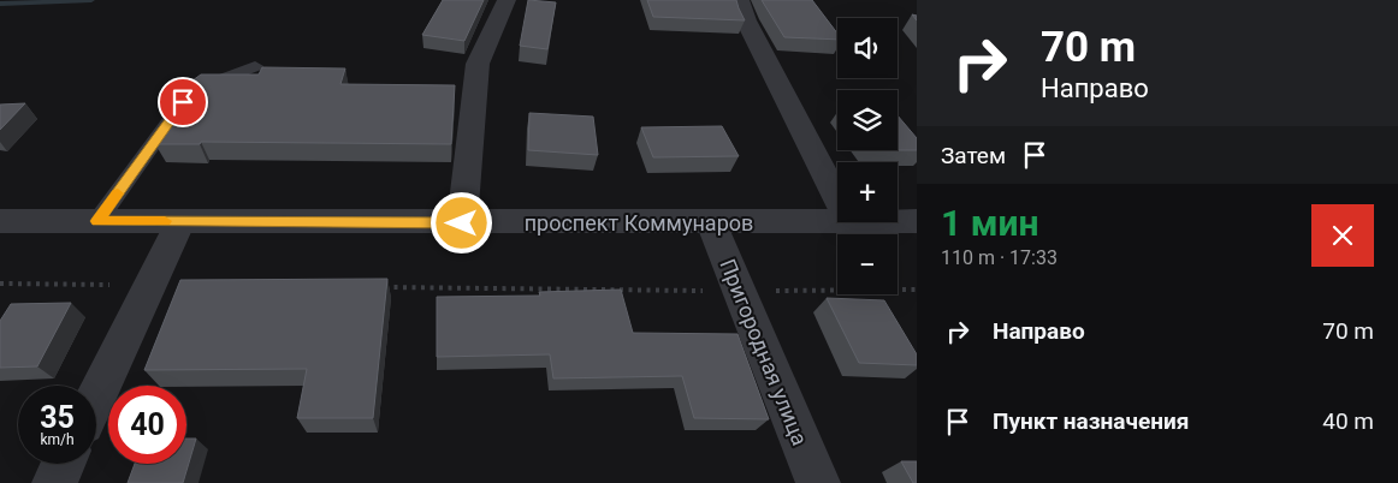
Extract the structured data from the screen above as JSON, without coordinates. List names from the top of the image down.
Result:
{
  "streets": {
    "street": ["проспект Коммунаров", "Пригородная улица"]
  },
  "crossings": [
    ["проспект Коммунаров", "Пригородная улица"]
  ],
  "page": {
    "turn": ["70 m", "Направо"],
    "map_buttons": ["+", "−"],
    "then": "Затем",
    "heading": ["1 мин", "110 m · 17:33"],
    "list": [
      {
        "name": "Направо",
        "value": "70 m"
      },
      {
        "name": "Пункт назначения",
        "value": "40 m"
      }
    ],
    "speed": "35 km/h",
    "limit": "40"
  }
}
